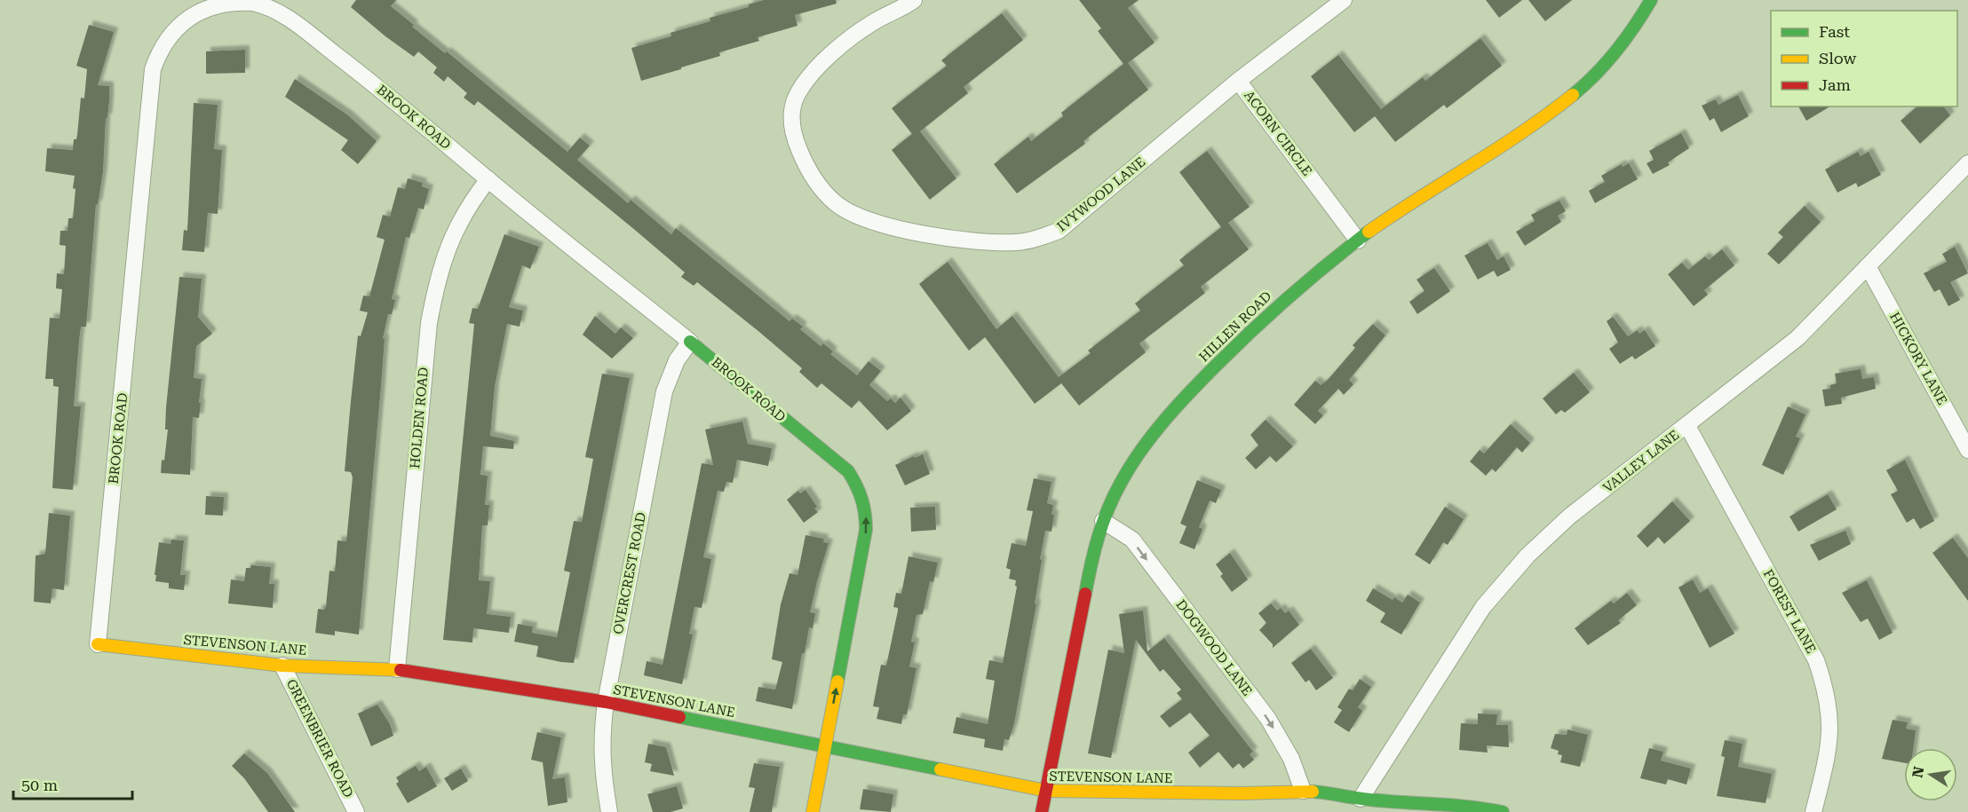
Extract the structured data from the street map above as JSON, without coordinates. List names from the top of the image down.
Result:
{
  "streets": {
    "street": [
      "BROOK ROAD",
      "ACORN CIRCLE",
      "IVYWOOD LANE",
      "HILLEN ROAD",
      "HICKORY LANE",
      "HOLDEN ROAD",
      "VALLEY LANE",
      "OVERCREST ROAD",
      "FOREST LANE",
      "STEVENSON LANE",
      "DOGWOOD LANE",
      "GREENBRIER ROAD"
    ]
  },
  "crossings": [
    ["BROOK ROAD", "HOLDEN ROAD"],
    ["BROOK ROAD", "OVERCREST ROAD"],
    ["BROOK ROAD", "STEVENSON LANE"],
    ["ACORN CIRCLE", "IVYWOOD LANE"],
    ["ACORN CIRCLE", "HILLEN ROAD"],
    ["HILLEN ROAD", "STEVENSON LANE"],
    ["HILLEN ROAD", "DOGWOOD LANE"],
    ["HICKORY LANE", "VALLEY LANE"],
    ["HOLDEN ROAD", "STEVENSON LANE"],
    ["VALLEY LANE", "FOREST LANE"],
    ["VALLEY LANE", "STEVENSON LANE"],
    ["OVERCREST ROAD", "STEVENSON LANE"],
    ["STEVENSON LANE", "DOGWOOD LANE"],
    ["STEVENSON LANE", "GREENBRIER ROAD"]
  ],
  "one_way": ["DOGWOOD LANE"],
  "legend": ["Fast", "Slow", "Jam"],
  "scale_bar": "50 m",
  "north": "left"
}
